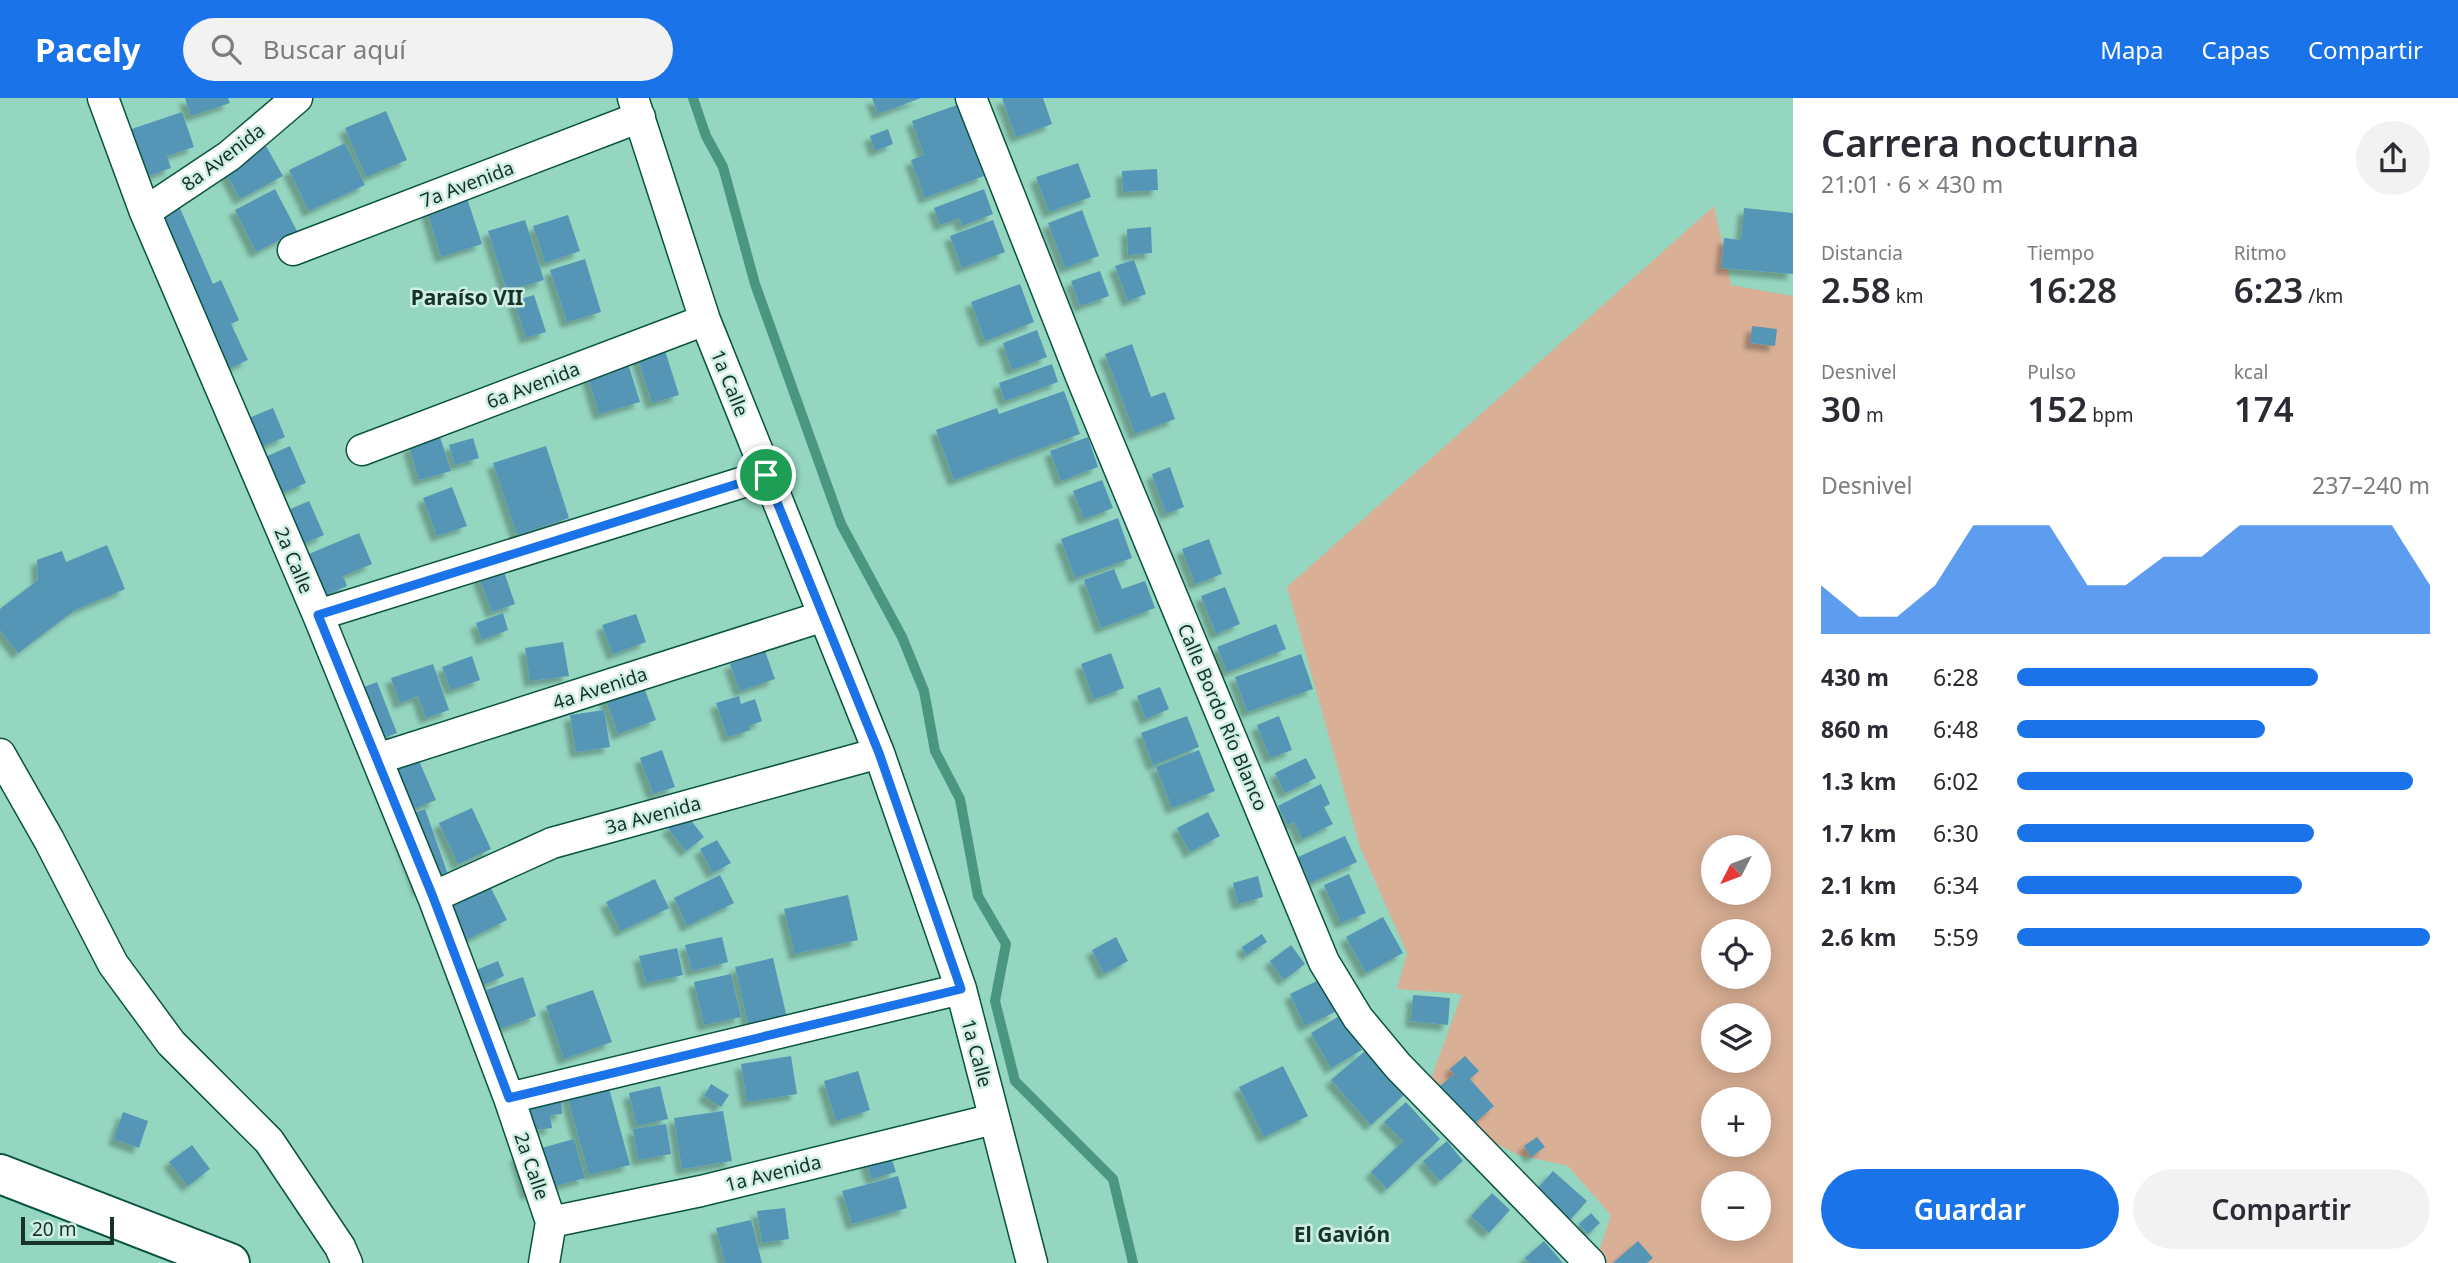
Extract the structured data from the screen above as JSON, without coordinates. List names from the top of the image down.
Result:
{
  "streets": {
    "street": [
      "8a Avenida",
      "7a Avenida",
      "1a Calle",
      "6a Avenida",
      "2a Calle",
      "4a Avenida",
      "Calle Bordo Río Blanco",
      "3a Avenida",
      "1a Avenida"
    ]
  },
  "crossings": [
    ["8a Avenida", "2a Calle"],
    ["7a Avenida", "1a Calle"],
    ["1a Calle", "6a Avenida"],
    ["1a Calle", "4a Avenida"],
    ["1a Calle", "3a Avenida"],
    ["1a Calle", "1a Avenida"],
    ["2a Calle", "4a Avenida"],
    ["2a Calle", "3a Avenida"],
    ["2a Calle", "1a Avenida"]
  ],
  "districts": ["Paraíso VII", "El Gavión"],
  "scale_bar": "20 m",
  "north": "bottom left",
  "page": {
    "header": "Pacely",
    "search": "Buscar aquí",
    "nav": ["Mapa", "Capas", "Compartir"],
    "heading": ["Carrera nocturna", "21:01 · 6 × 430 m"],
    "stats": [
      ["Distancia", "2.58 km"],
      ["Tiempo", "16:28"],
      ["Ritmo", "6:23 /km"],
      ["Desnivel", "30 m"],
      ["Pulso", "152 bpm"],
      ["kcal", "174"]
    ],
    "chart": ["Desnivel", "237–240 m"],
    "list": [
      {
        "name": "430 m",
        "note": "6:28"
      },
      {
        "name": "860 m",
        "note": "6:48"
      },
      {
        "name": "1.3 km",
        "note": "6:02"
      },
      {
        "name": "1.7 km",
        "note": "6:30"
      },
      {
        "name": "2.1 km",
        "note": "6:34"
      },
      {
        "name": "2.6 km",
        "note": "5:59"
      }
    ],
    "map_buttons": ["+", "−"],
    "buttons": ["Guardar", "Compartir"],
    "scale": "20 m"
  }
}
